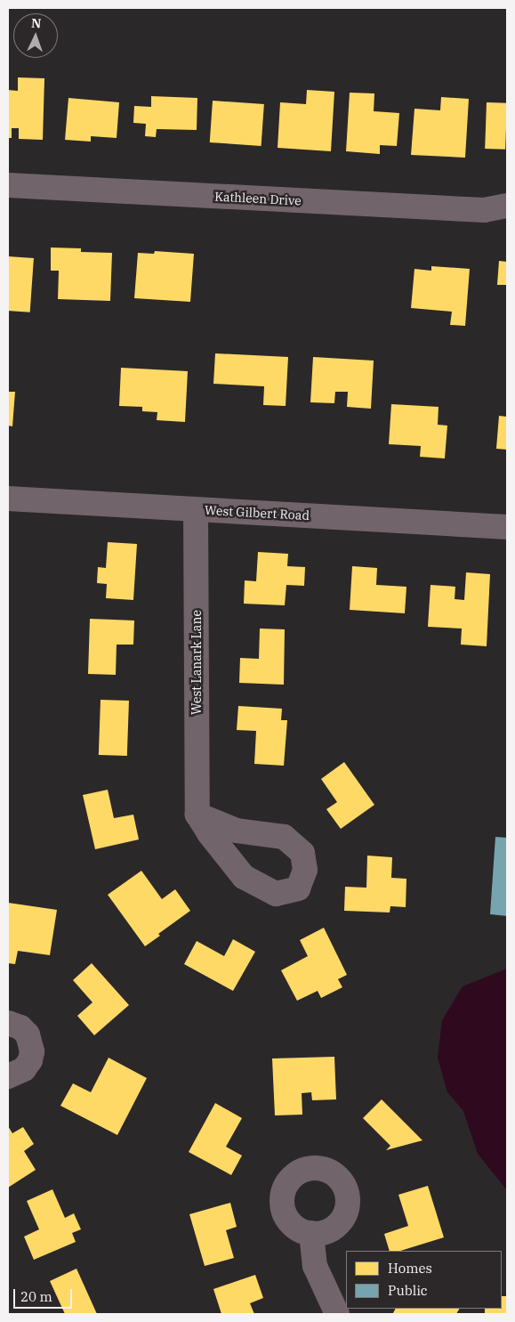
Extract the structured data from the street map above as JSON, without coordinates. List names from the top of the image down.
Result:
{
  "streets": {
    "street": ["Kathleen Drive", "West Gilbert Road", "West Lanark Lane"]
  },
  "crossings": [
    ["West Gilbert Road", "West Lanark Lane"]
  ],
  "legend": ["Homes", "Public"],
  "scale_bar": "20 m",
  "north": "top"
}
